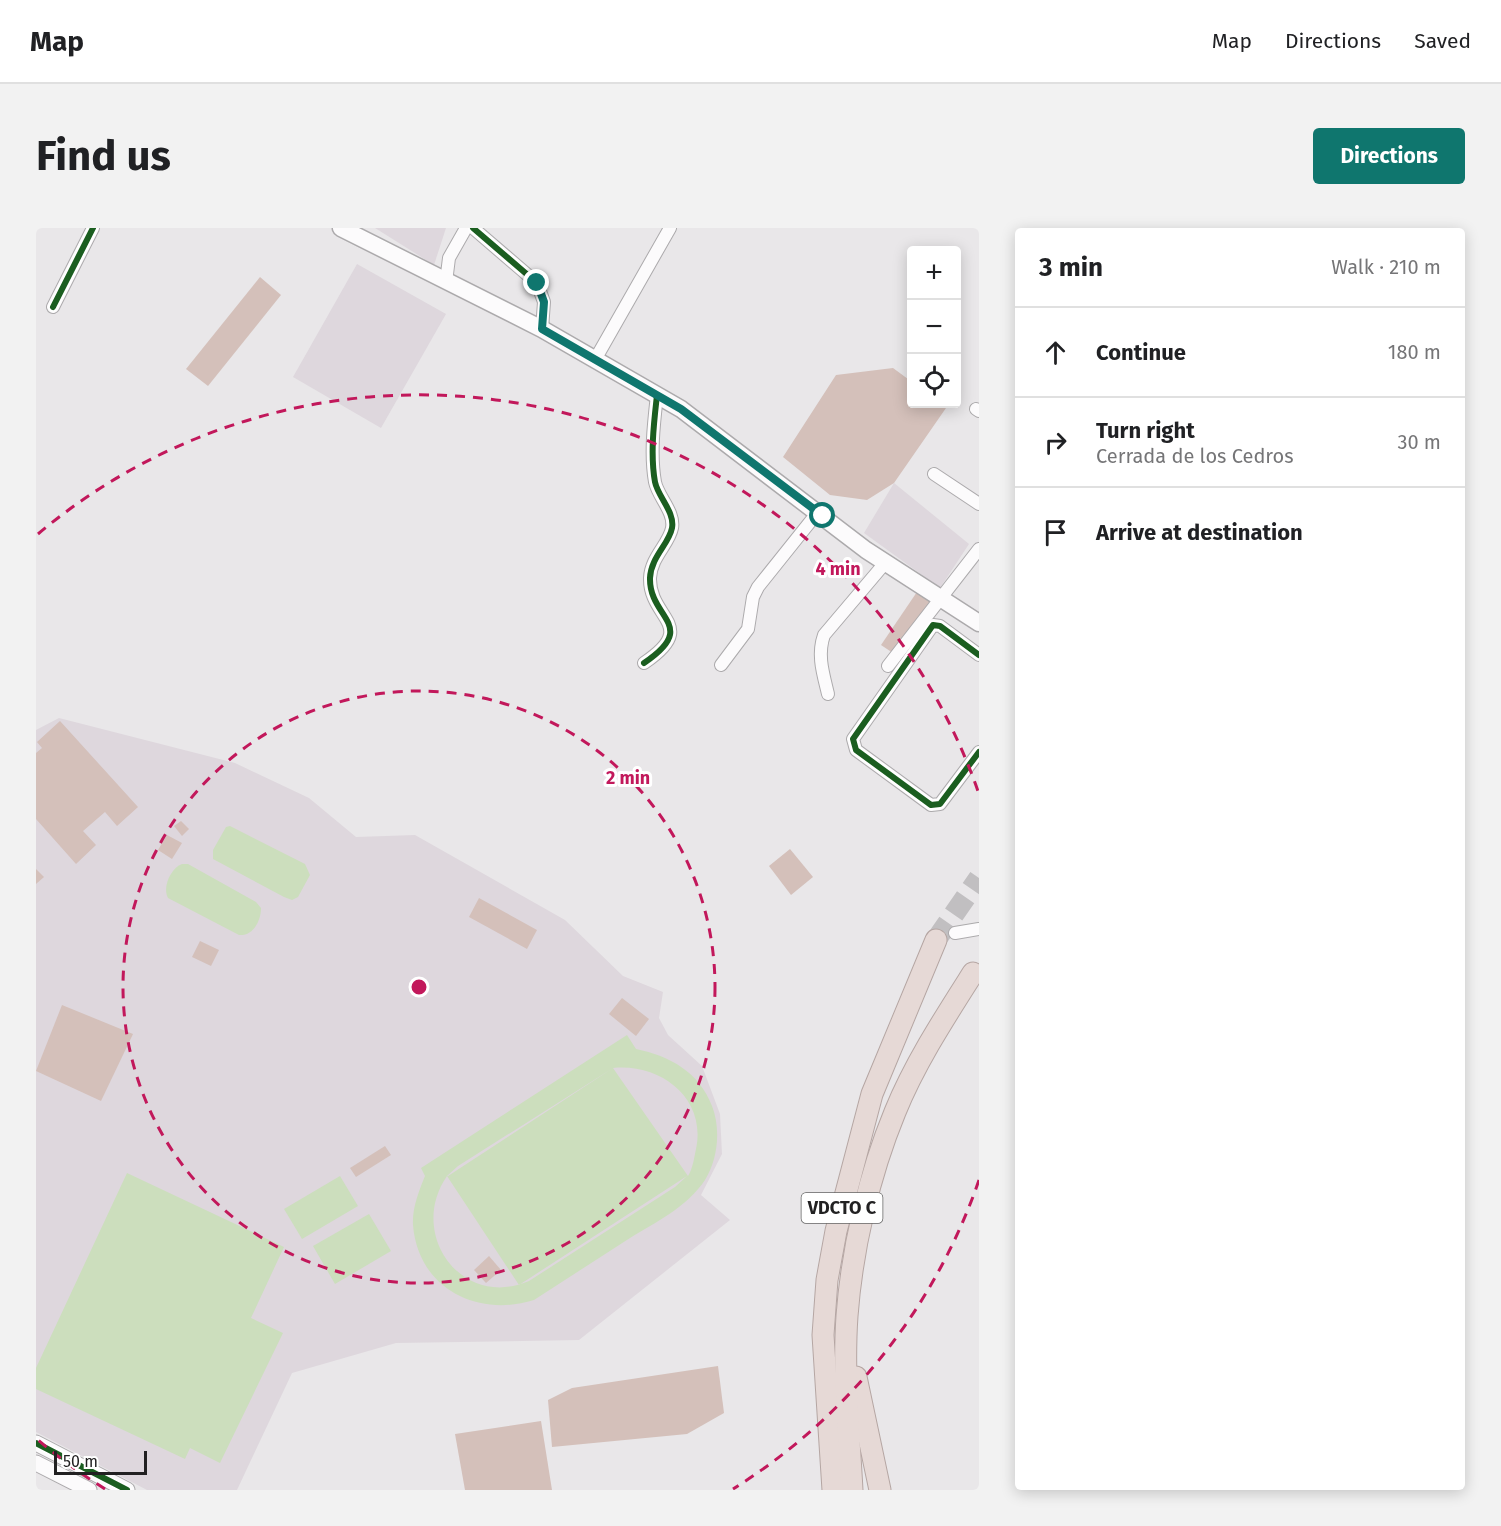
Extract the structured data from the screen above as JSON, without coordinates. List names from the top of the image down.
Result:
{
  "streets": {
    "highway": ["VDCTO C"]
  },
  "scale_bar": "50 m",
  "page": {
    "header": "Map",
    "nav": ["Map", "Directions", "Saved"],
    "buttons": "Directions",
    "title": "Find us",
    "heading": ["3 min", "Walk · 210 m"],
    "map_buttons": ["+", "−"],
    "list": [
      ["Continue", "180 m"],
      ["Turn right", "Cerrada de los Cedros", "30 m"],
      "Arrive at destination"
    ],
    "scale": "50 m"
  },
  "rings": ["4 min", "2 min"]
}
